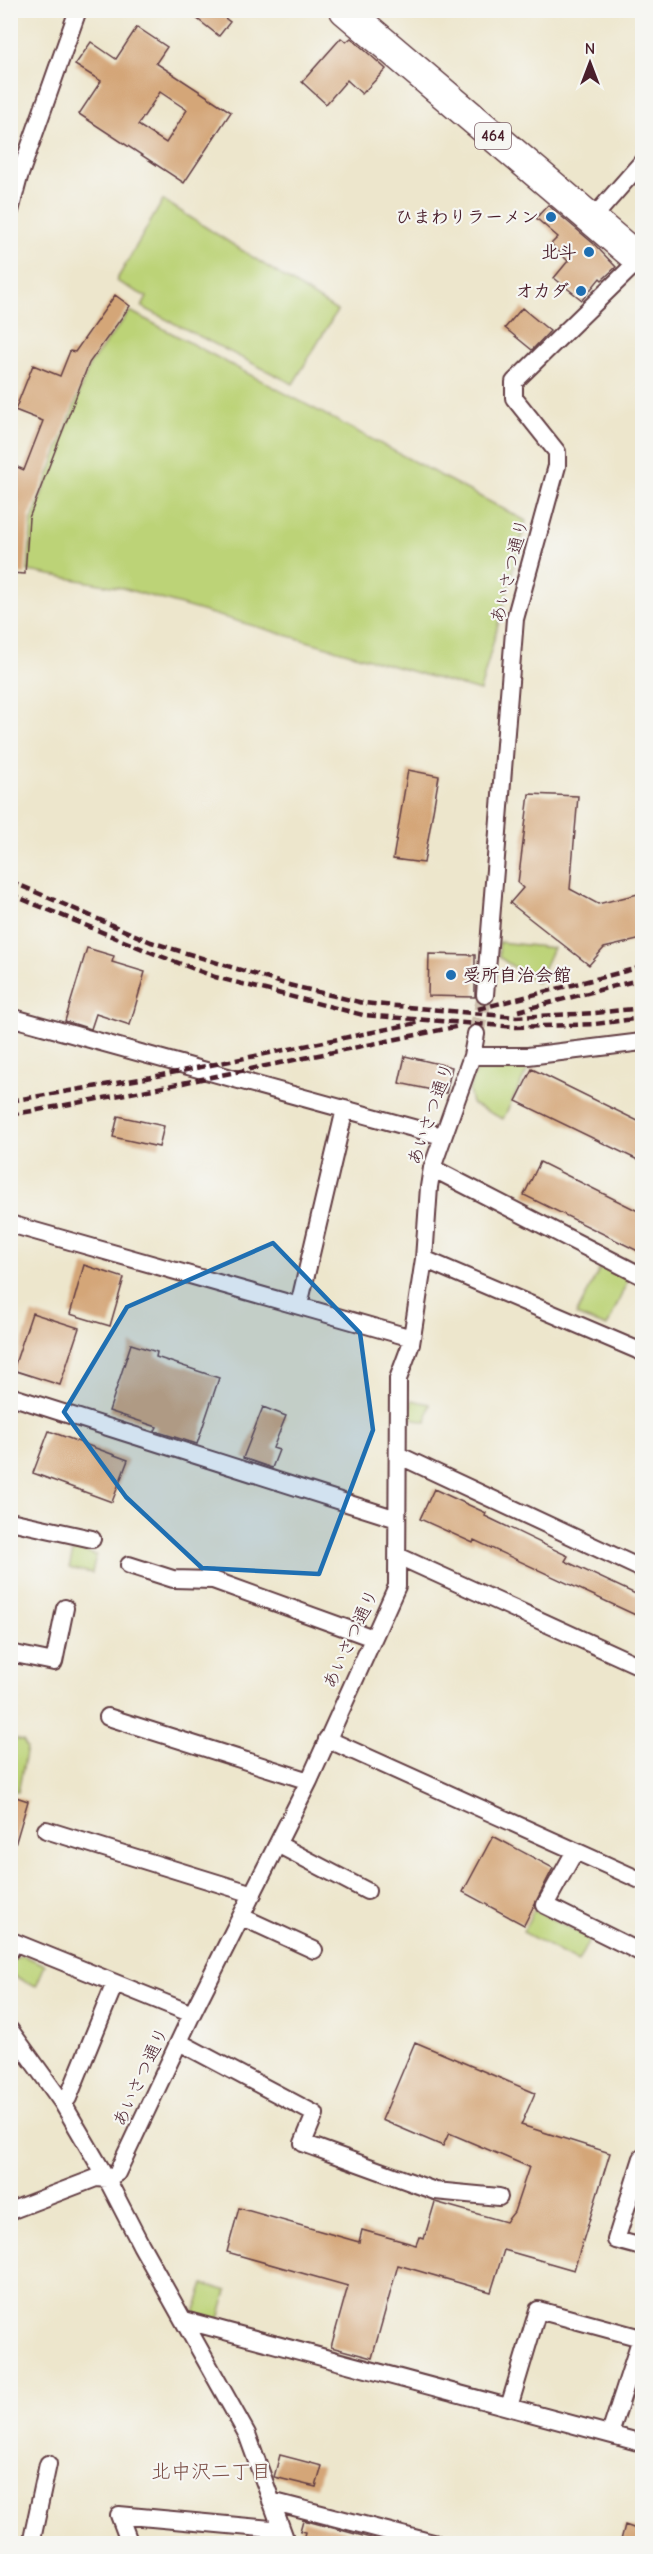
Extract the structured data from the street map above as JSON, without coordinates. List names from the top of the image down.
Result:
{
  "streets": {
    "highway": ["464"],
    "street": ["あいさつ通り"]
  },
  "crossings": [
    ["464", "あいさつ通り"]
  ],
  "districts": ["北中沢二丁目"],
  "places": [
    "ひまわりラーメン",
    "北斗",
    "オカダ",
    "受所自治会館"
  ],
  "north": "top"
}
